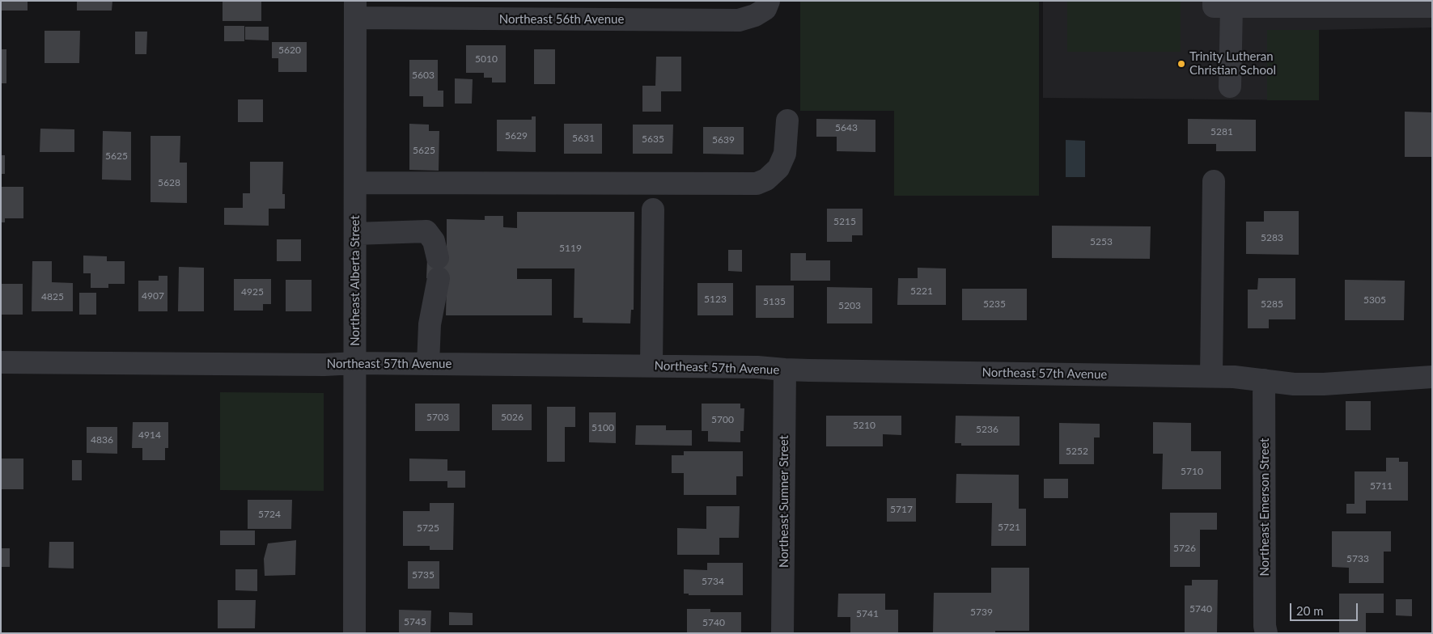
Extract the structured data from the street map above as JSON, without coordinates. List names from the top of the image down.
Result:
{
  "streets": {
    "street": [
      "Northeast 56th Avenue",
      "Northeast Alberta Street",
      "Northeast 57th Avenue",
      "Northeast Sumner Street",
      "Northeast Emerson Street"
    ]
  },
  "crossings": [
    ["Northeast 56th Avenue", "Northeast Alberta Street"],
    ["Northeast Alberta Street", "Northeast 57th Avenue"],
    ["Northeast 57th Avenue", "Northeast Sumner Street"],
    ["Northeast 57th Avenue", "Northeast Emerson Street"]
  ],
  "places": ["Trinity Lutheran Christian School"],
  "house_numbers": [
    "5620",
    "5010",
    "5603",
    "5643",
    "5281",
    "5629",
    "5631",
    "5635",
    "5639",
    "5625",
    "5625",
    "5628",
    "5215",
    "5283",
    "5253",
    "5119",
    "5221",
    "4925",
    "4907",
    "4825",
    "5123",
    "5305",
    "5135",
    "5235",
    "5285",
    "5203",
    "5703",
    "5026",
    "5700",
    "5210",
    "5100",
    "5236",
    "4914",
    "4836",
    "5252",
    "5710",
    "5711",
    "5717",
    "5724",
    "5721",
    "5725",
    "5726",
    "5733",
    "5735",
    "5734",
    "5740",
    "5739",
    "5741",
    "5745",
    "5740"
  ],
  "scale_bar": "20 m"
}
